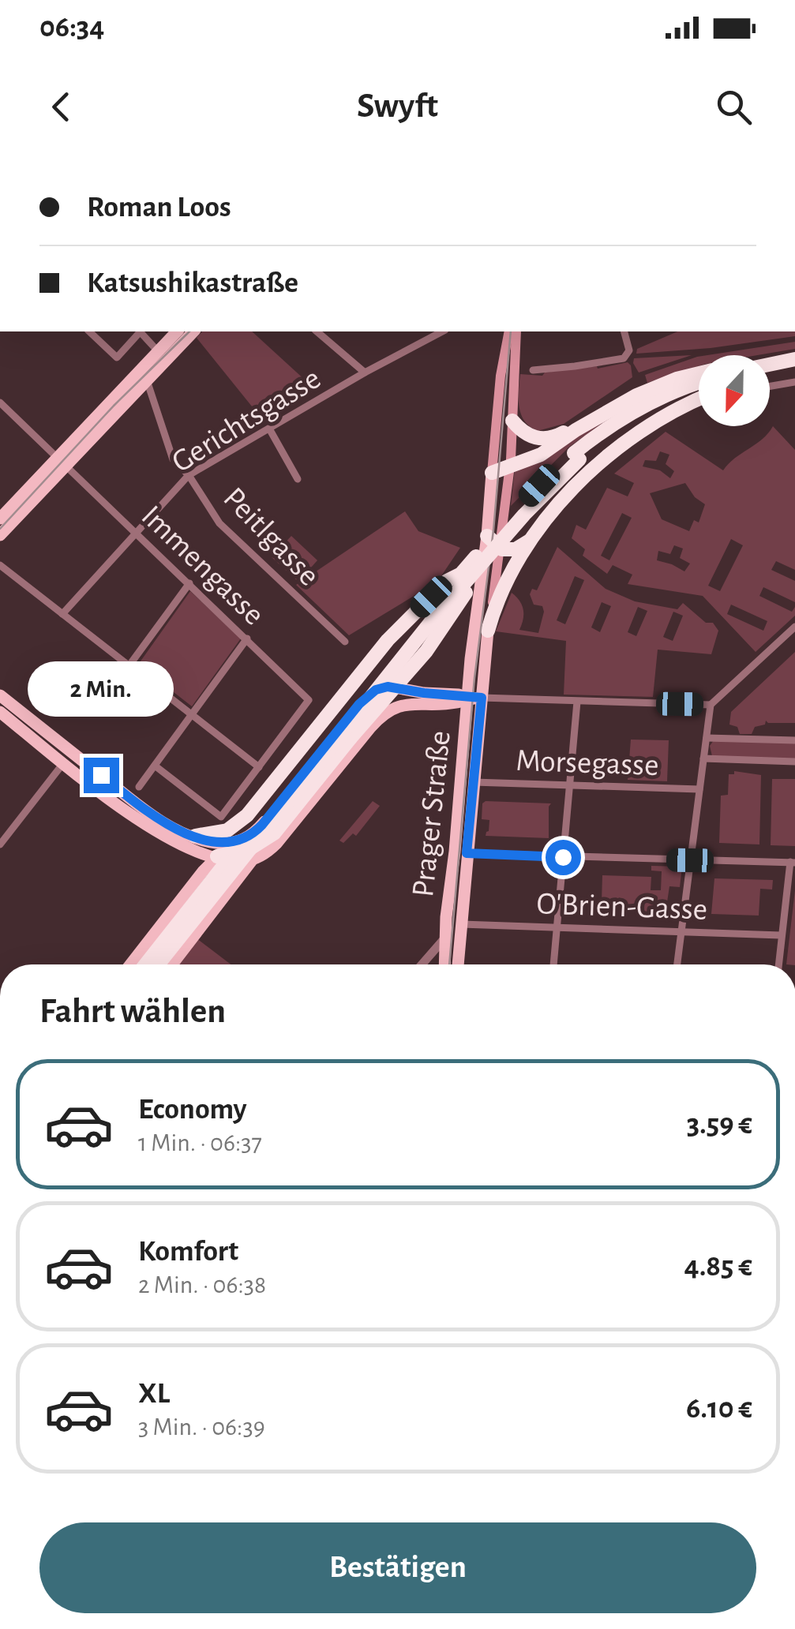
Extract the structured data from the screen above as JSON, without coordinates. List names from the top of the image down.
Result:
{
  "streets": {
    "main road": ["Prager Straße"],
    "street": [
      "Gerichtsgasse",
      "Peitlgasse",
      "Immengasse",
      "Morsegasse",
      "O'Brien-Gasse"
    ]
  },
  "crossings": [
    ["Gerichtsgasse", "Peitlgasse"],
    ["Gerichtsgasse", "Immengasse"],
    ["Morsegasse", "Prager Straße"],
    ["Prager Straße", "O'Brien-Gasse"]
  ],
  "north": "bottom",
  "page": {
    "status": "06:34",
    "header": "Swyft",
    "banner": ["Roman Loos", "Katsushikastraße"],
    "bubble": "2 Min.",
    "heading": "Fahrt wählen",
    "list": [
      {
        "name": "Economy",
        "note": "1 Min. · 06:37",
        "value": "3.59 €"
      },
      {
        "name": "Komfort",
        "note": "2 Min. · 06:38",
        "value": "4.85 €"
      },
      {
        "name": "XL",
        "note": "3 Min. · 06:39",
        "value": "6.10 €"
      }
    ],
    "buttons": "Bestätigen"
  }
}
